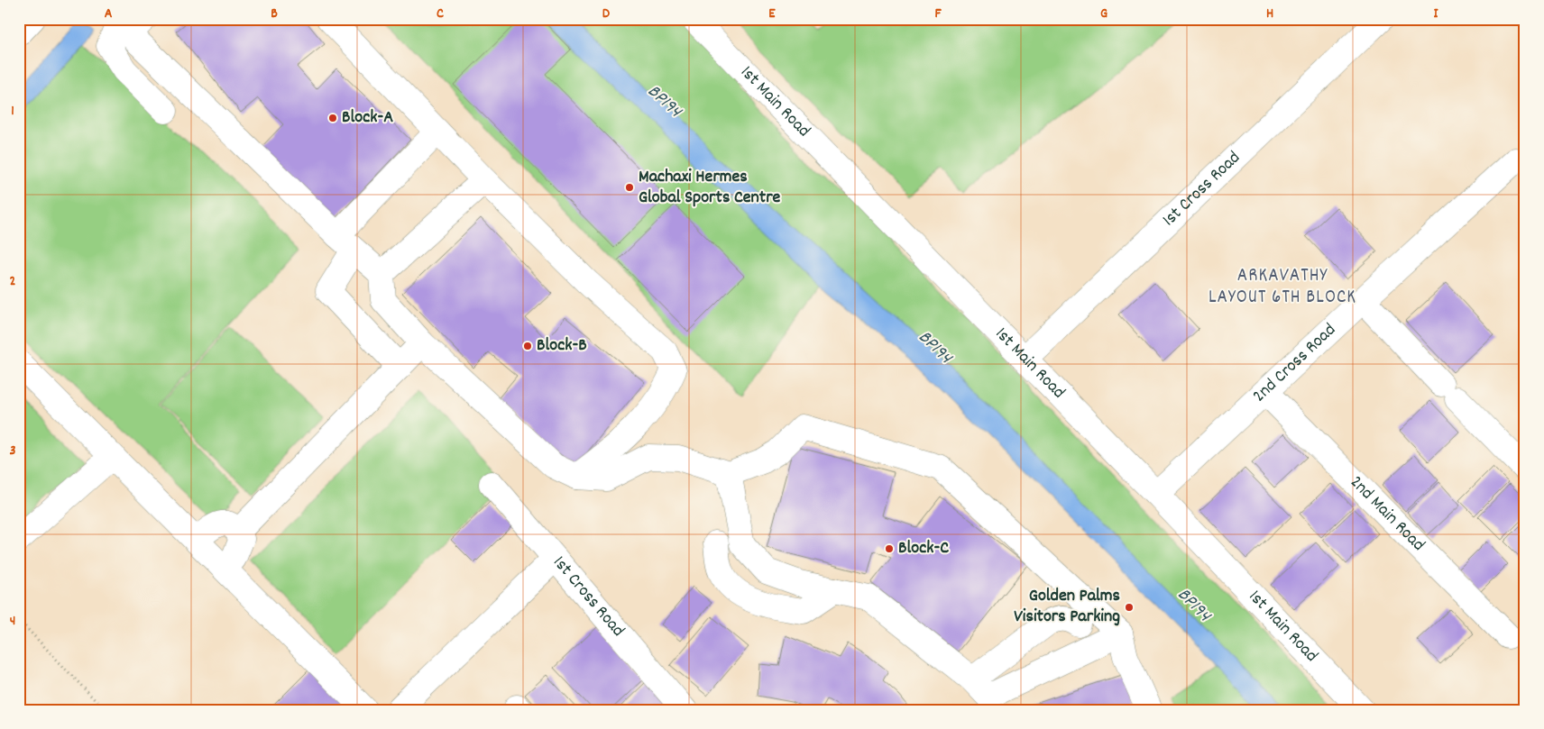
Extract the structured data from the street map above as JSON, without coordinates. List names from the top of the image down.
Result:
{
  "streets": {
    "street": [
      "1st Main Road",
      "1st Cross Road",
      "2nd Cross Road",
      "2nd Main Road"
    ]
  },
  "crossings": [
    ["1st Main Road", "1st Cross Road"],
    ["1st Main Road", "2nd Cross Road"],
    ["2nd Cross Road", "2nd Main Road"]
  ],
  "districts": ["ARKAVATHY LAYOUT 6TH BLOCK"],
  "water": ["BP194"],
  "places": [
    "Block-A",
    "Machaxi Hermes Global Sports Centre",
    "Block-B",
    "Block-C",
    "Golden Palms Visitors Parking"
  ],
  "grid": {
    "columns": [
      "A",
      "B",
      "C",
      "D",
      "E",
      "F",
      "G",
      "H",
      "I"
    ],
    "rows": [
      "1",
      "2",
      "3",
      "4"
    ]
  }
}
